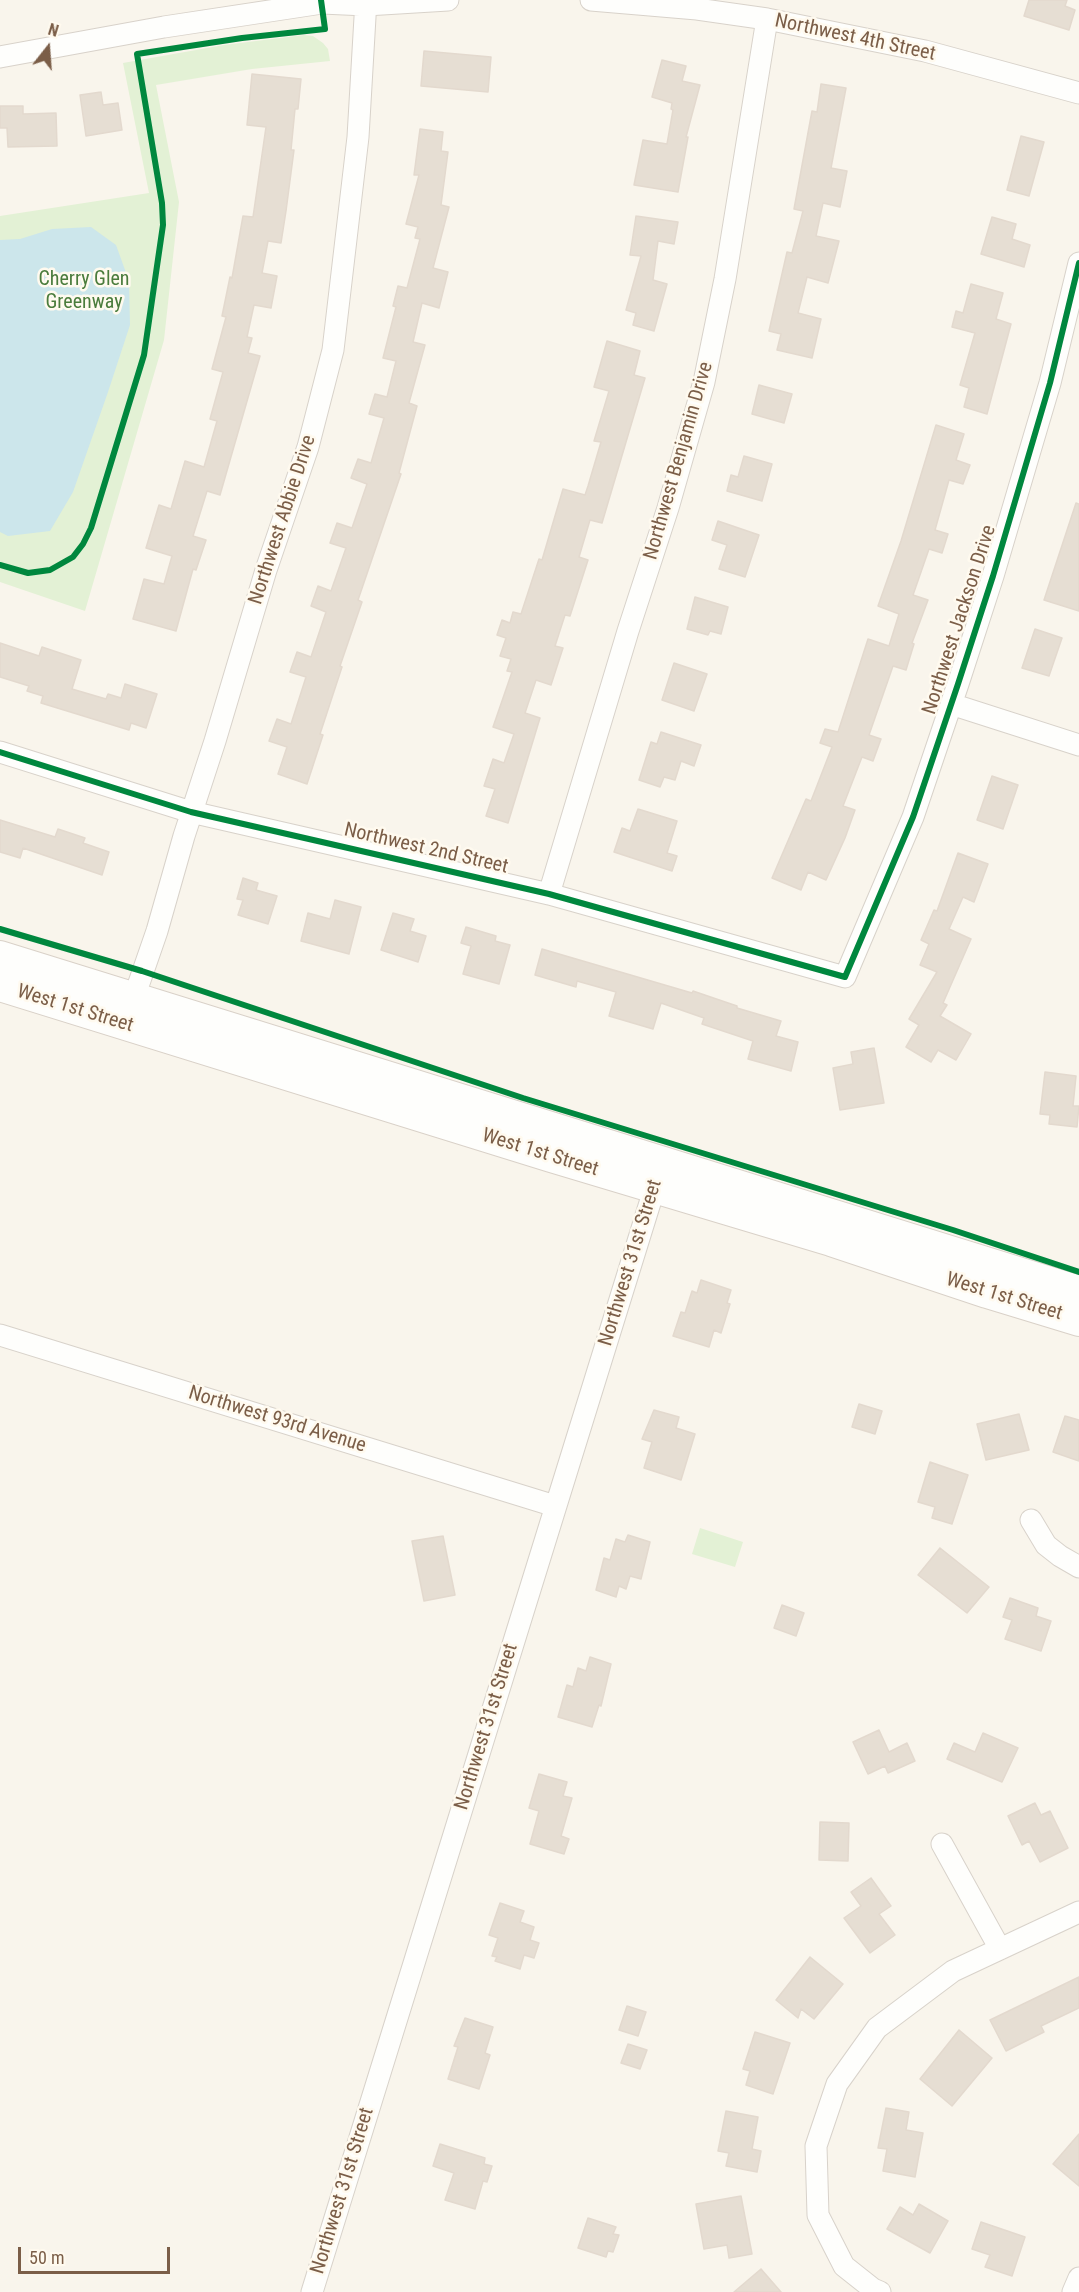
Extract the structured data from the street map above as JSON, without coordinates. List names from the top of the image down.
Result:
{
  "streets": {
    "main road": ["West 1st Street"],
    "street": [
      "Northwest 4th Street",
      "Northwest Benjamin Drive",
      "Northwest Abbie Drive",
      "Northwest Jackson Drive",
      "Northwest 2nd Street",
      "Northwest 31st Street",
      "Northwest 93rd Avenue"
    ]
  },
  "crossings": [
    ["Northwest 4th Street", "Northwest Benjamin Drive"],
    ["Northwest Benjamin Drive", "Northwest 2nd Street"],
    ["Northwest Abbie Drive", "Northwest 2nd Street"],
    ["Northwest Abbie Drive", "West 1st Street"],
    ["Northwest Jackson Drive", "Northwest 2nd Street"],
    ["West 1st Street", "Northwest 31st Street"],
    ["Northwest 31st Street", "Northwest 93rd Avenue"]
  ],
  "parks": ["Cherry Glen Greenway"],
  "scale_bar": "50 m",
  "north": "top"
}
